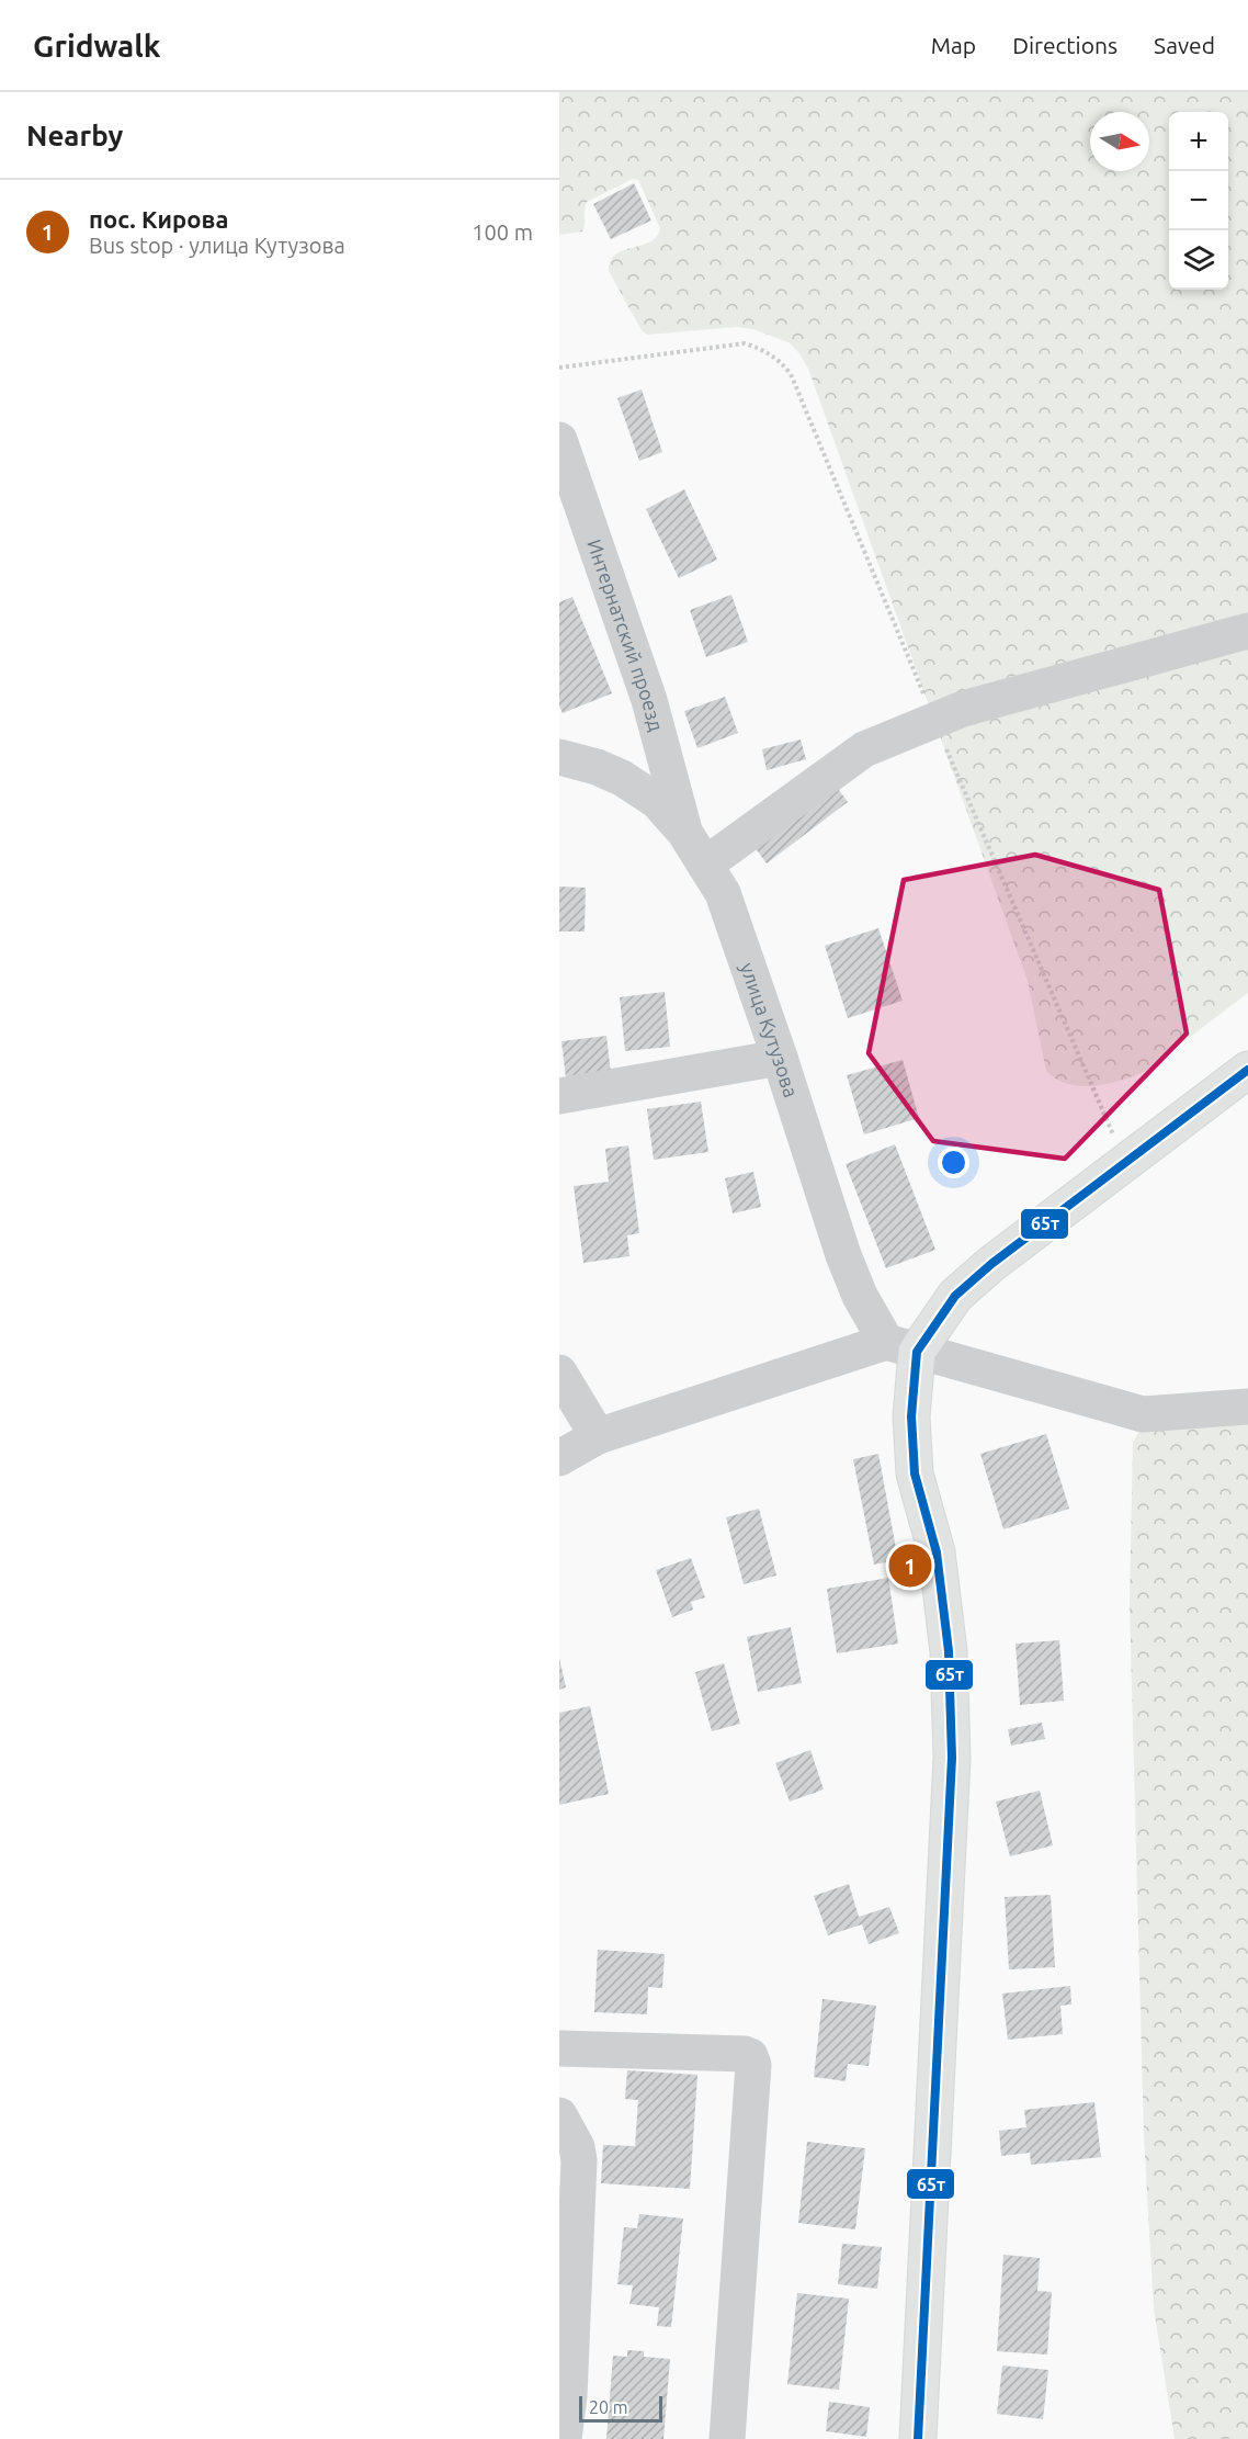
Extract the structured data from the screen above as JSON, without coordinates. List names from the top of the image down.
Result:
{
  "streets": {
    "street": ["Интернатский проезд", "улица Кутузова"]
  },
  "crossings": [
    ["Интернатский проезд", "улица Кутузова"]
  ],
  "lines": ["transit line 65т"],
  "scale_bar": "20 m",
  "north": "right",
  "page": {
    "header": "Gridwalk",
    "nav": ["Map", "Directions", "Saved"],
    "heading": "Nearby",
    "map_buttons": ["+", "−"],
    "list": [
      {
        "mark": "1",
        "name": "пос. Кирова",
        "note": "Bus stop · улица Кутузова",
        "value": "100 m"
      }
    ],
    "pins": "1",
    "scale": "20 m"
  }
}
